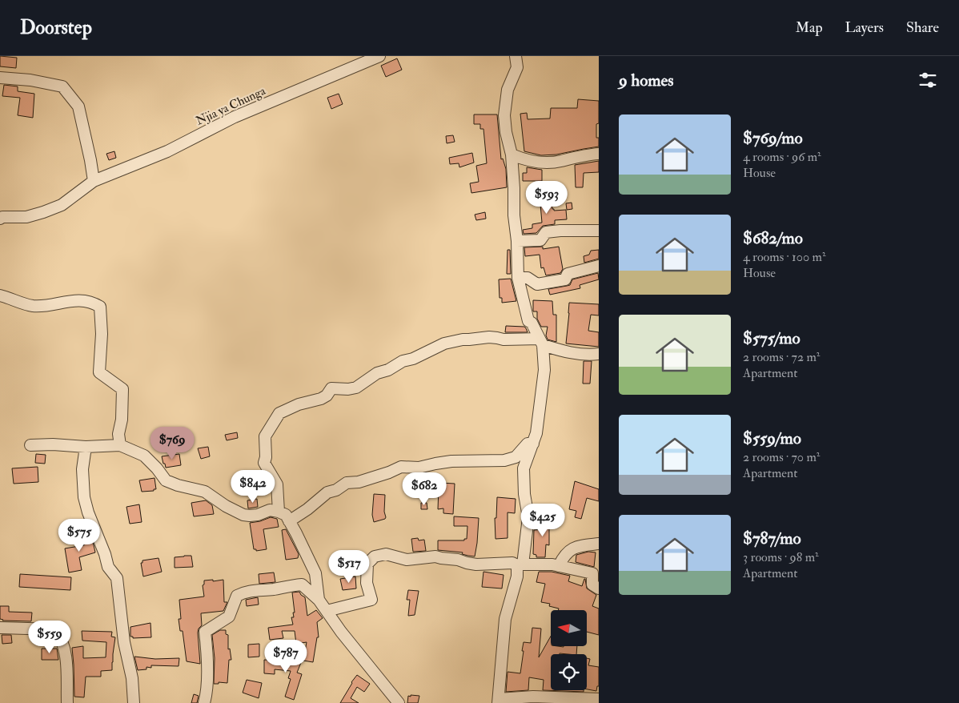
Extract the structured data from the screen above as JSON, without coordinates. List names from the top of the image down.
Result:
{
  "streets": {
    "street": ["Njia ya Chunga"]
  },
  "north": "left",
  "page": {
    "header": "Doorstep",
    "nav": ["Map", "Layers", "Share"],
    "heading": "9 homes",
    "list": [
      {
        "name": "$769/mo",
        "note": "4 rooms · 96 m² · House"
      },
      {
        "name": "$682/mo",
        "note": "4 rooms · 100 m² · House"
      },
      {
        "name": "$575/mo",
        "note": "2 rooms · 72 m² · Apartment"
      },
      {
        "name": "$559/mo",
        "note": "2 rooms · 70 m² · Apartment"
      },
      {
        "name": "$787/mo",
        "note": "3 rooms · 98 m² · Apartment"
      }
    ],
    "price": [
      "$593",
      "$769",
      "$842",
      "$682",
      "$425",
      "$575",
      "$517",
      "$559",
      "$787"
    ]
  }
}
